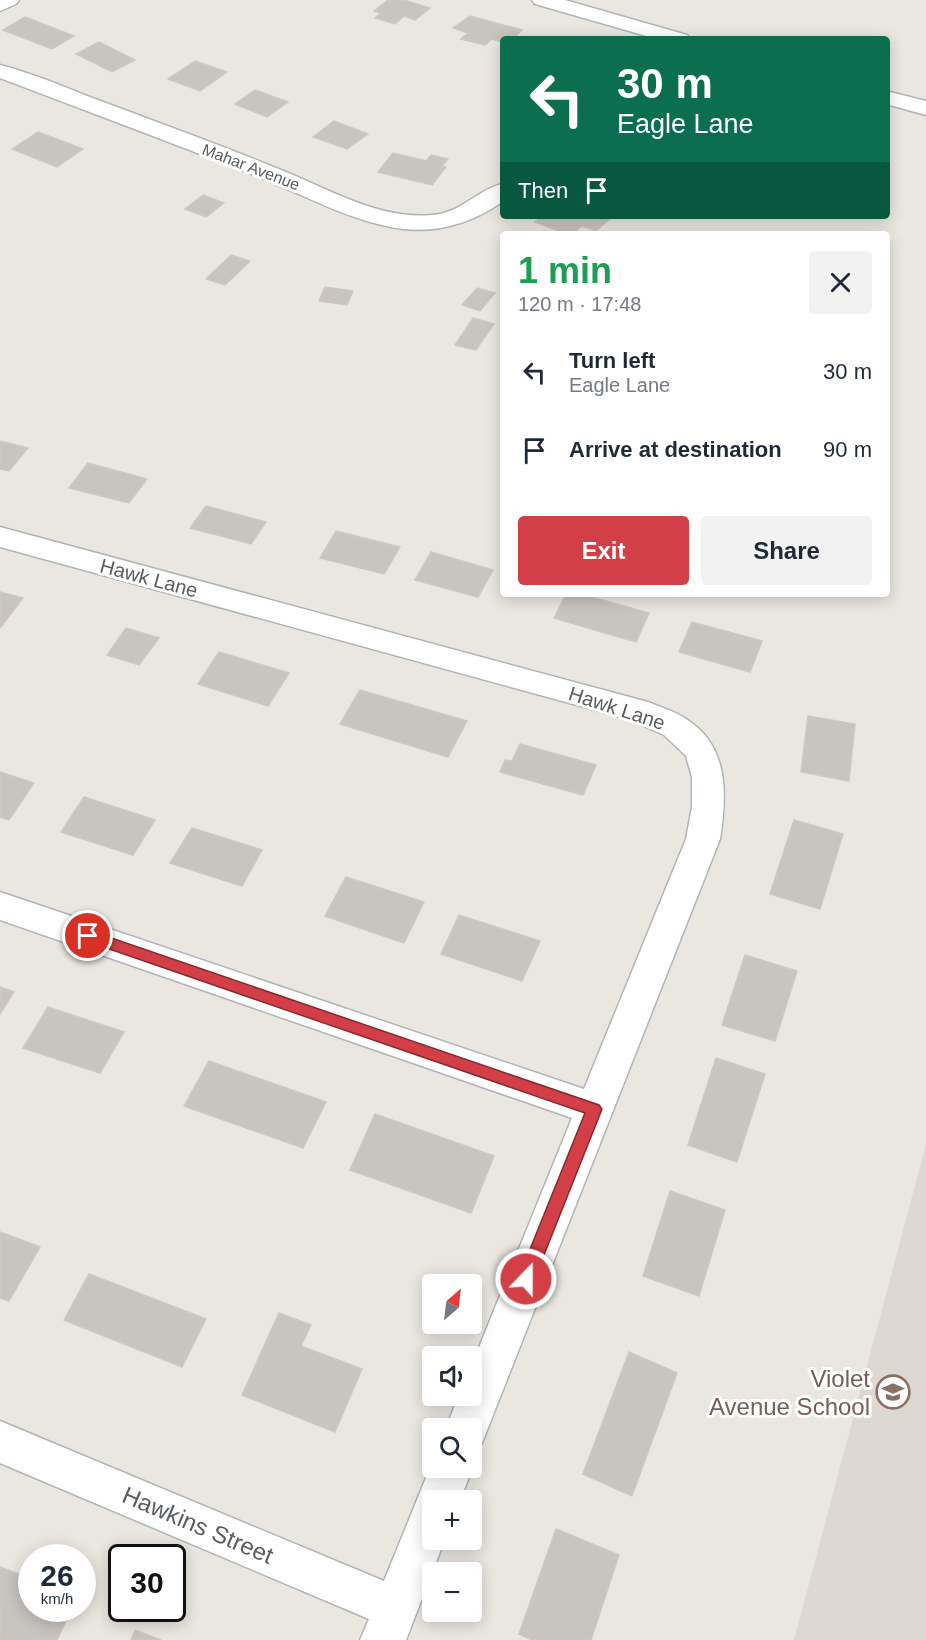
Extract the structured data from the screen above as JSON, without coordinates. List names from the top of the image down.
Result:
{
  "streets": {
    "street": ["Mahar Avenue", "Hawk Lane", "Hawkins Street"]
  },
  "places": {
    "school or university": ["Violet Avenue School"]
  },
  "north": "top right",
  "page": {
    "turn": ["30 m", "Eagle Lane"],
    "then": "Then",
    "heading": ["1 min", "120 m · 17:48"],
    "list": [
      {
        "name": "Turn left",
        "note": "Eagle Lane",
        "value": "30 m"
      },
      {
        "name": "Arrive at destination",
        "value": "90 m"
      }
    ],
    "buttons": ["Exit", "Share"],
    "map_buttons": ["+", "−"],
    "speed": "26 km/h",
    "limit": "30"
  }
}
